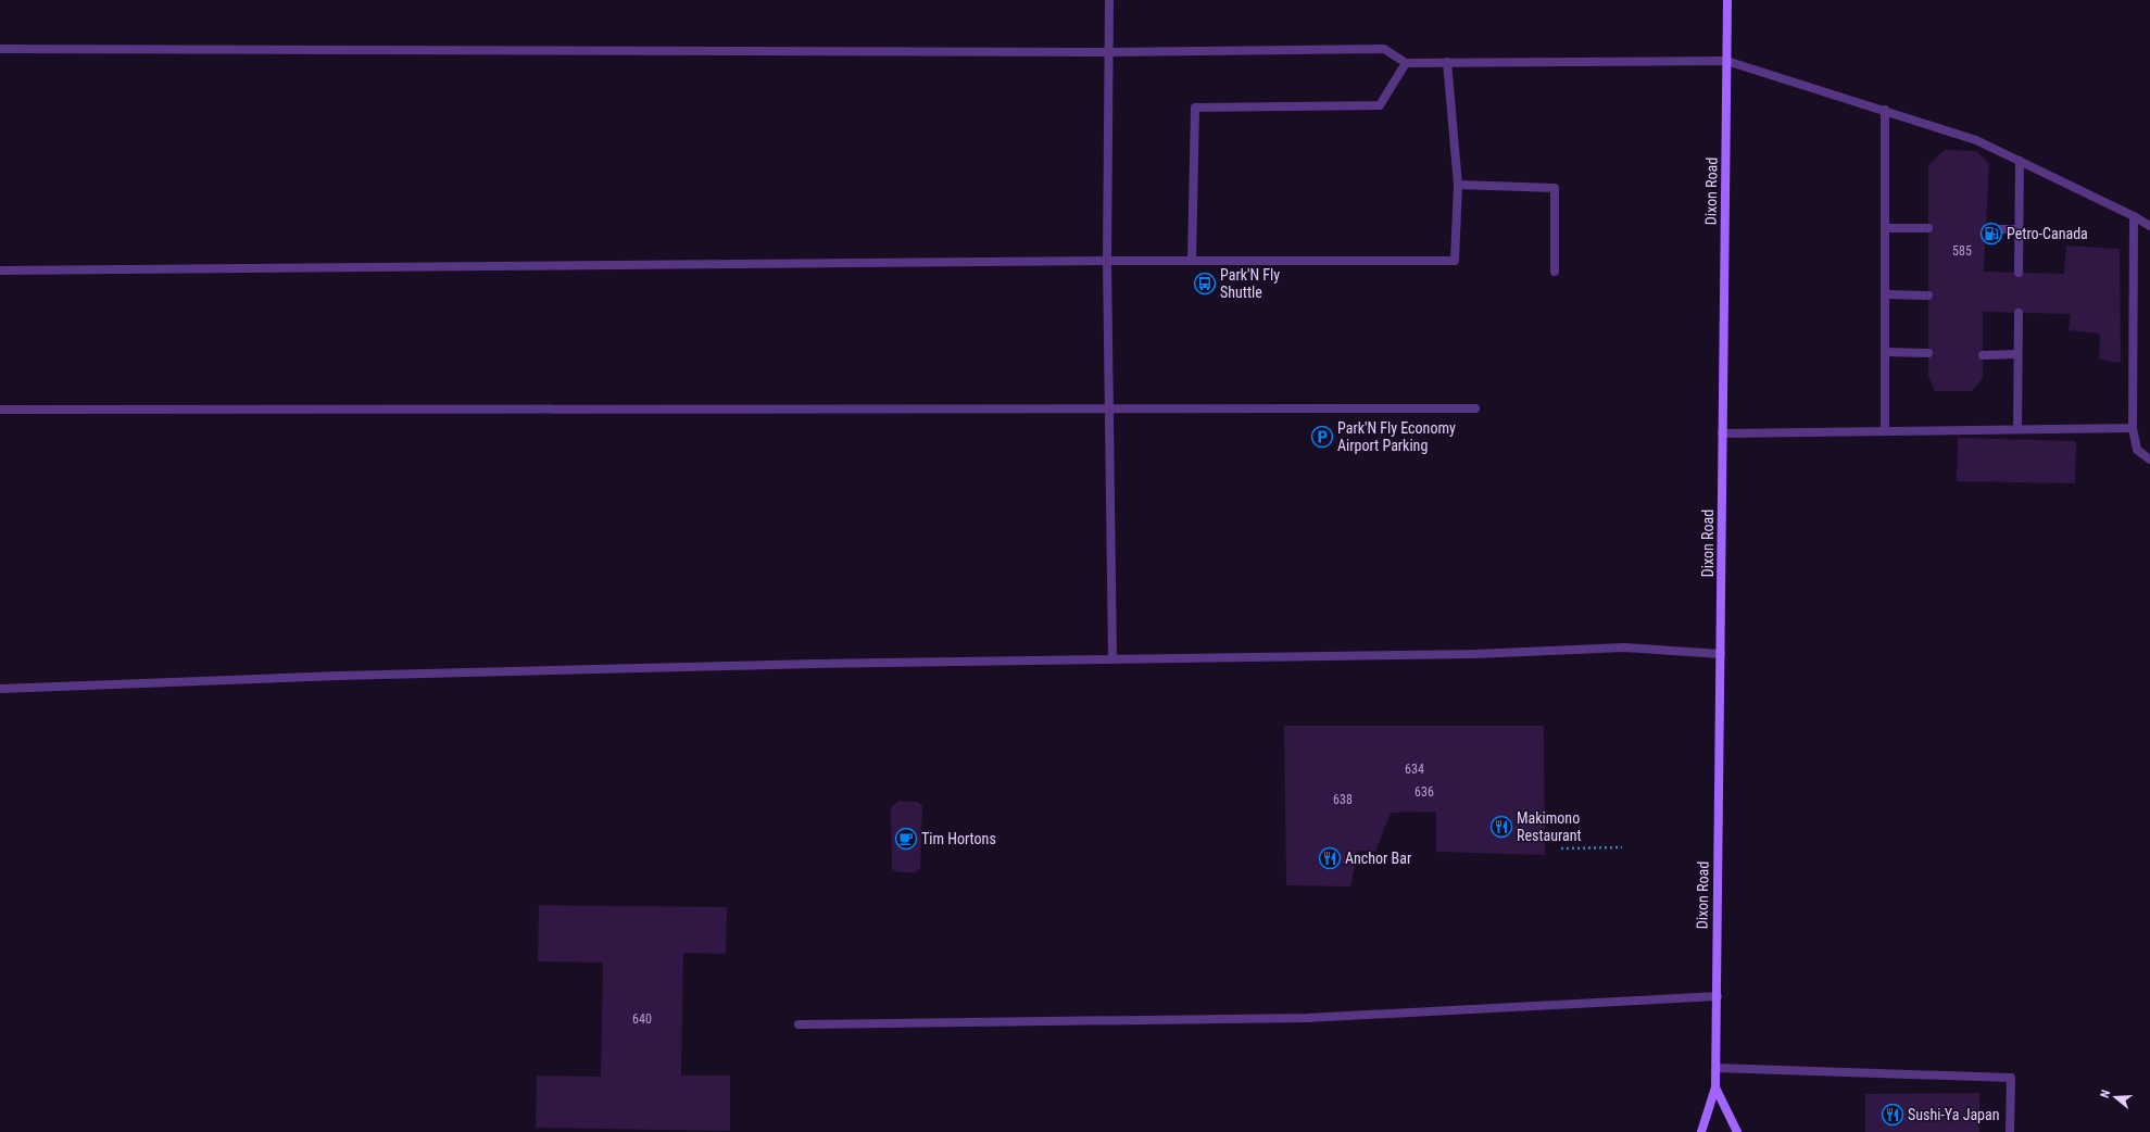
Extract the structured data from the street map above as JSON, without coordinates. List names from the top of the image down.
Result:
{
  "streets": {
    "main road": ["Dixon Road"]
  },
  "places": {
    "fuel station": ["Petro-Canada"],
    "bus stop": ["Park'N Fly Shuttle"],
    "parking": ["Park'N Fly Economy Airport Parking"],
    "restaurant": ["Makimono Restaurant", "Anchor Bar", "Sushi-Ya Japan"],
    "cafe": ["Tim Hortons"]
  },
  "house_numbers": [
    "585",
    "634",
    "636",
    "638",
    "640"
  ],
  "north": "left"
}
